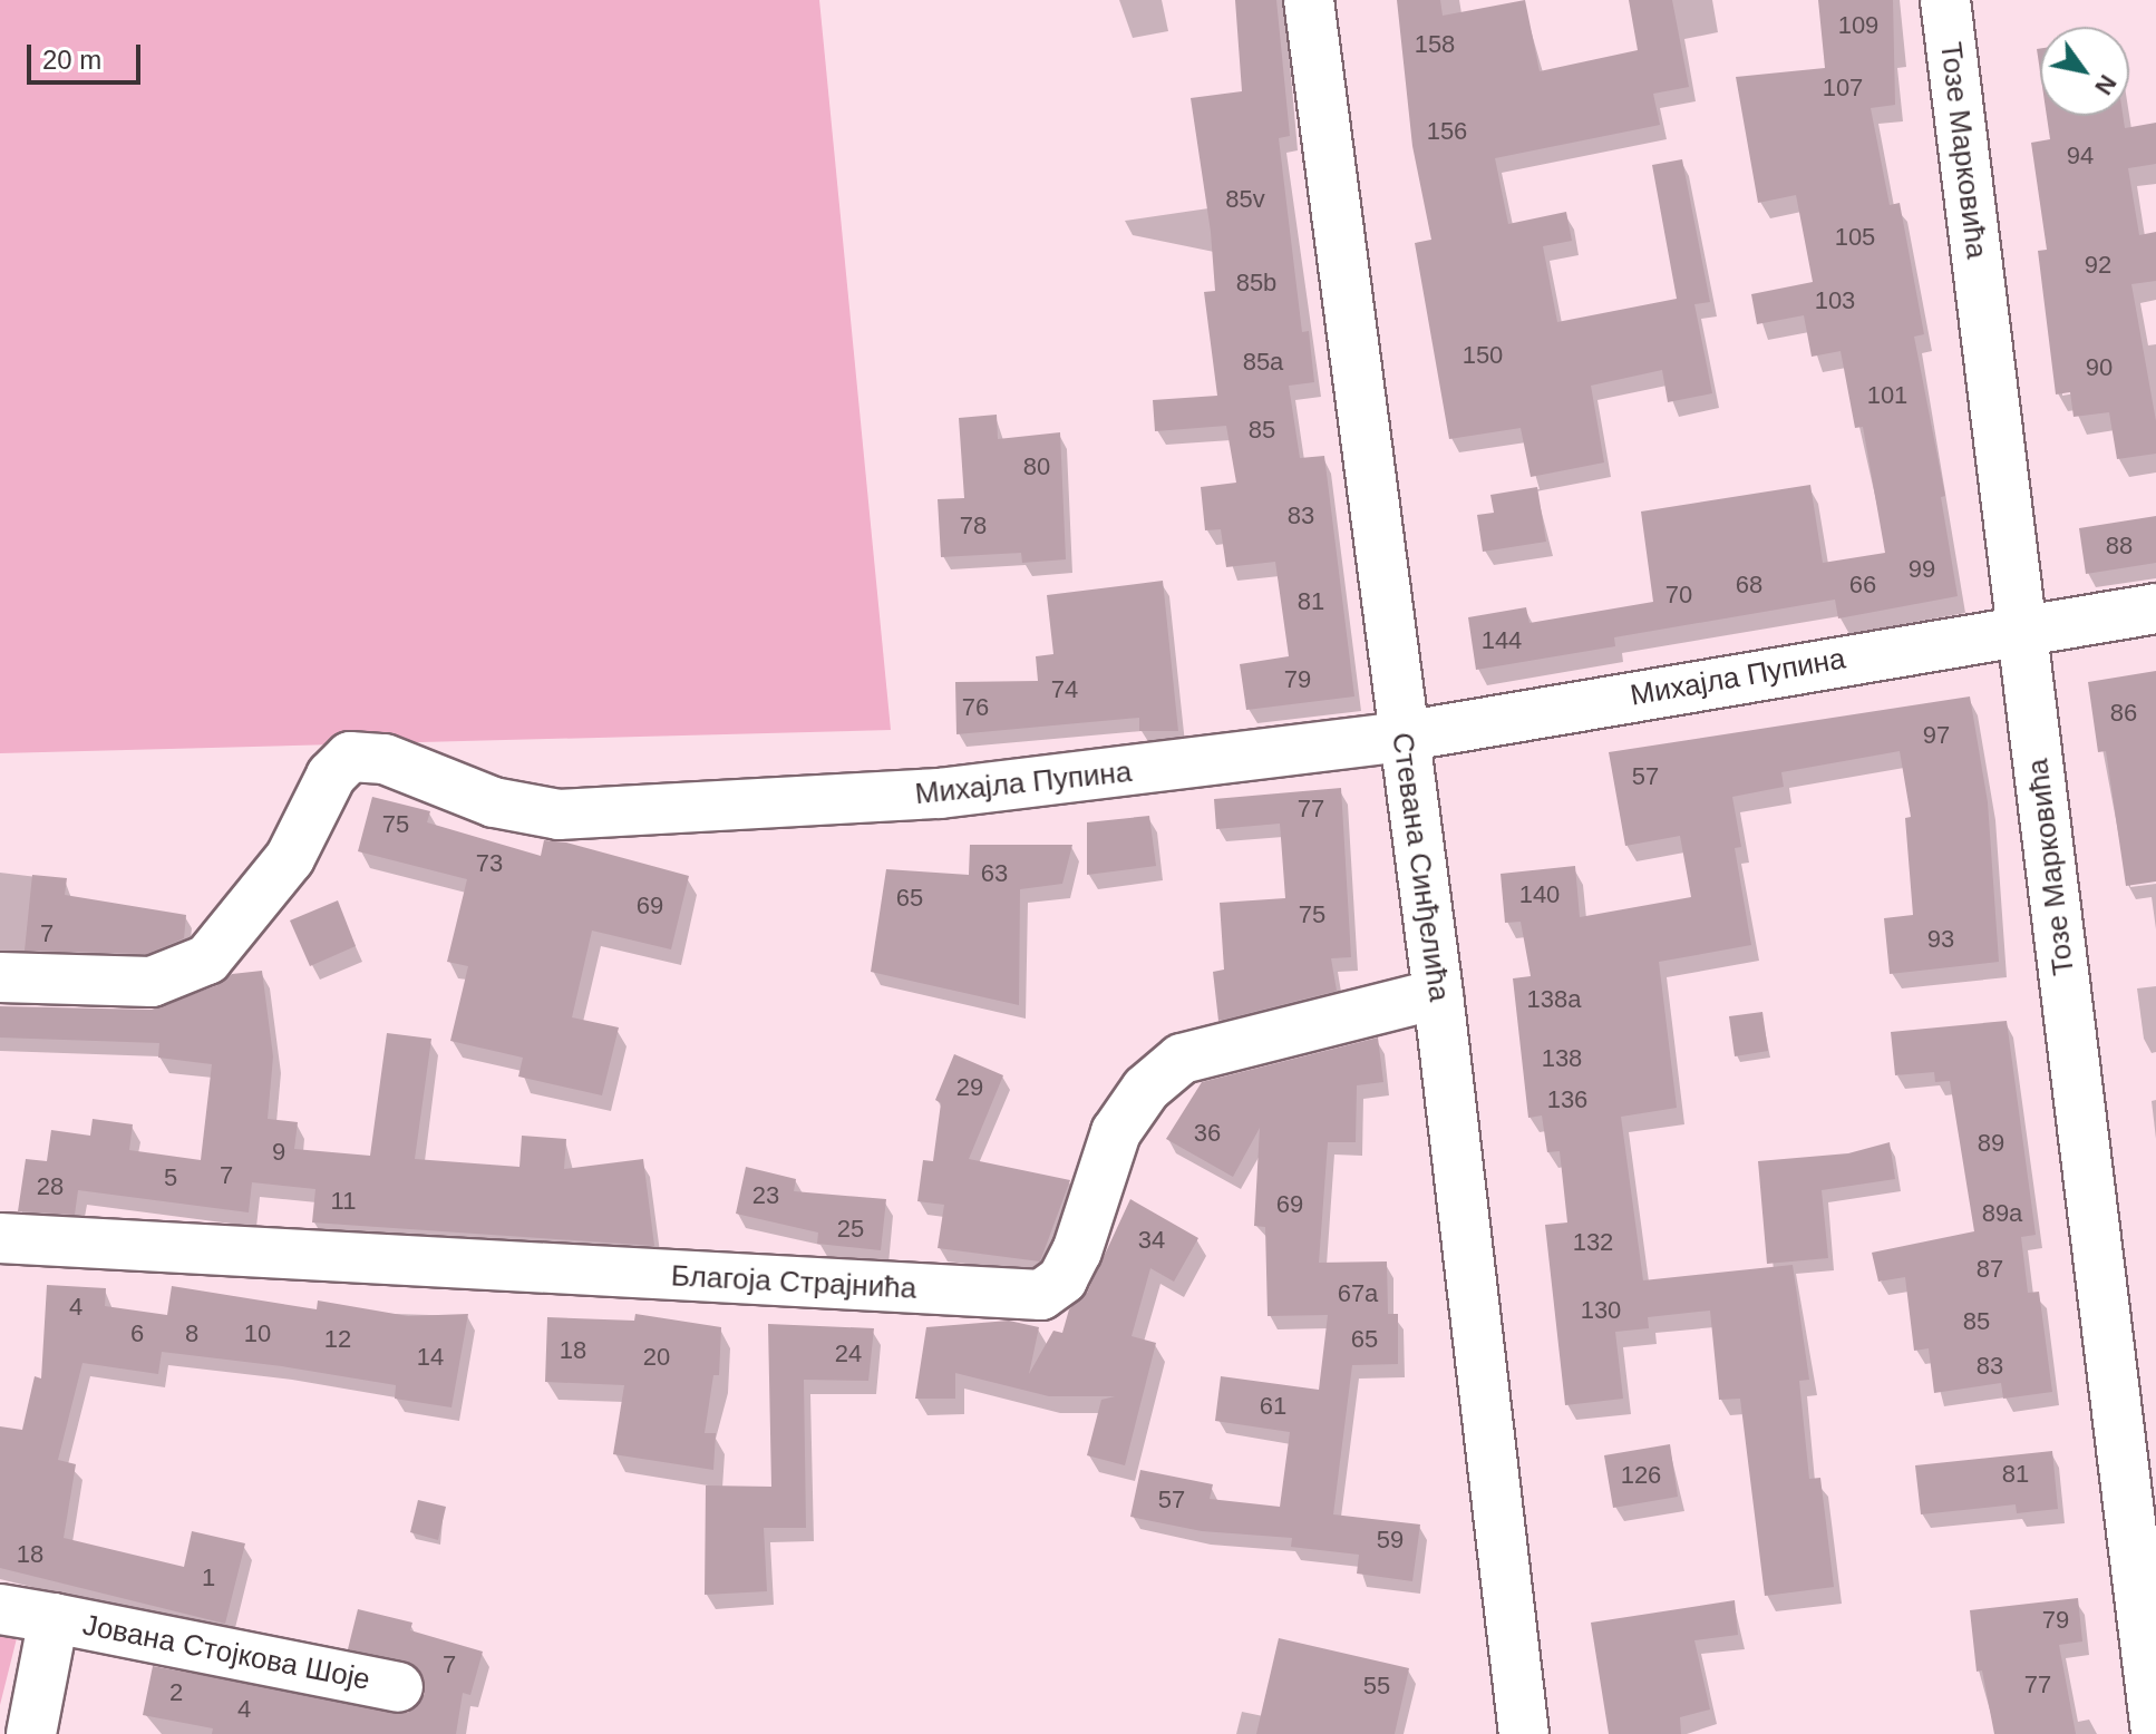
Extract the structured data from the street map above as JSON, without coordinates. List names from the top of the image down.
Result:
{
  "streets": {
    "street": [
      "Тозе Марковића",
      "Михајла Пупина",
      "Стевана Синђелића",
      "Благоја Страјнића",
      "Јована Стојкова Шоје"
    ]
  },
  "crossings": [
    ["Тозе Марковића", "Михајла Пупина"],
    ["Михајла Пупина", "Стевана Синђелића"],
    ["Стевана Синђелића", "Благоја Страјнића"]
  ],
  "house_numbers": [
    "109",
    "158",
    "107",
    "156",
    "94",
    "85v",
    "105",
    "92",
    "85b",
    "103",
    "150",
    "85a",
    "90",
    "101",
    "85",
    "80",
    "83",
    "78",
    "88",
    "99",
    "68",
    "66",
    "70",
    "81",
    "144",
    "79",
    "74",
    "76",
    "86",
    "97",
    "57",
    "77",
    "75",
    "73",
    "63",
    "140",
    "65",
    "69",
    "75",
    "7",
    "93",
    "138a",
    "138",
    "29",
    "136",
    "36",
    "89",
    "9",
    "7",
    "5",
    "28",
    "23",
    "11",
    "69",
    "89a",
    "25",
    "34",
    "132",
    "87",
    "67a",
    "4",
    "130",
    "85",
    "6",
    "8",
    "10",
    "12",
    "65",
    "18",
    "24",
    "14",
    "20",
    "83",
    "61",
    "81",
    "126",
    "57",
    "59",
    "18",
    "1",
    "79",
    "7",
    "77",
    "55",
    "2",
    "4"
  ],
  "scale_bar": "20 m",
  "north": "bottom right"
}
